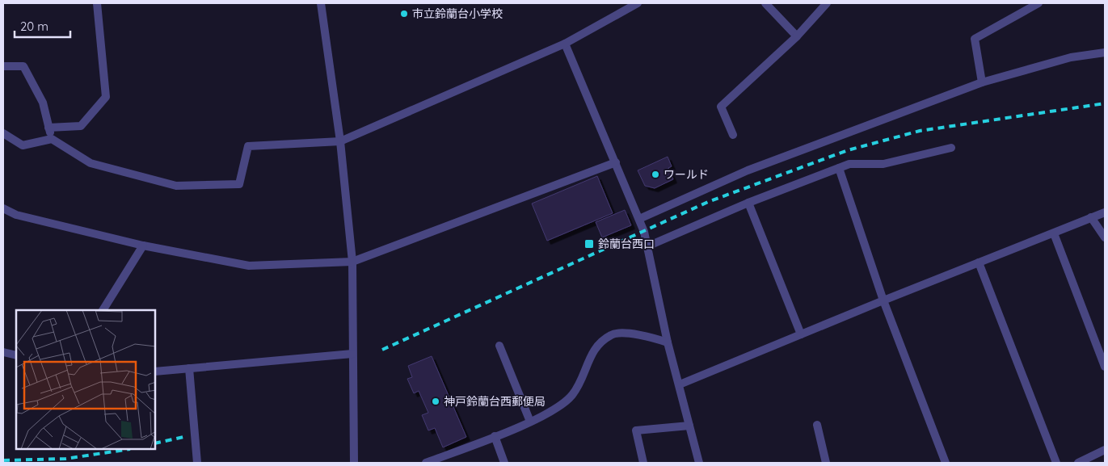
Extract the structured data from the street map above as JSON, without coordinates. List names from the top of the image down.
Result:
{
  "places": {
    "other": ["市立鈴蘭台小学校", "ワールド", "神戸鈴蘭台西郵便局"],
    "transit": ["鈴蘭台西口"]
  },
  "scale_bar": "20 m"
}
